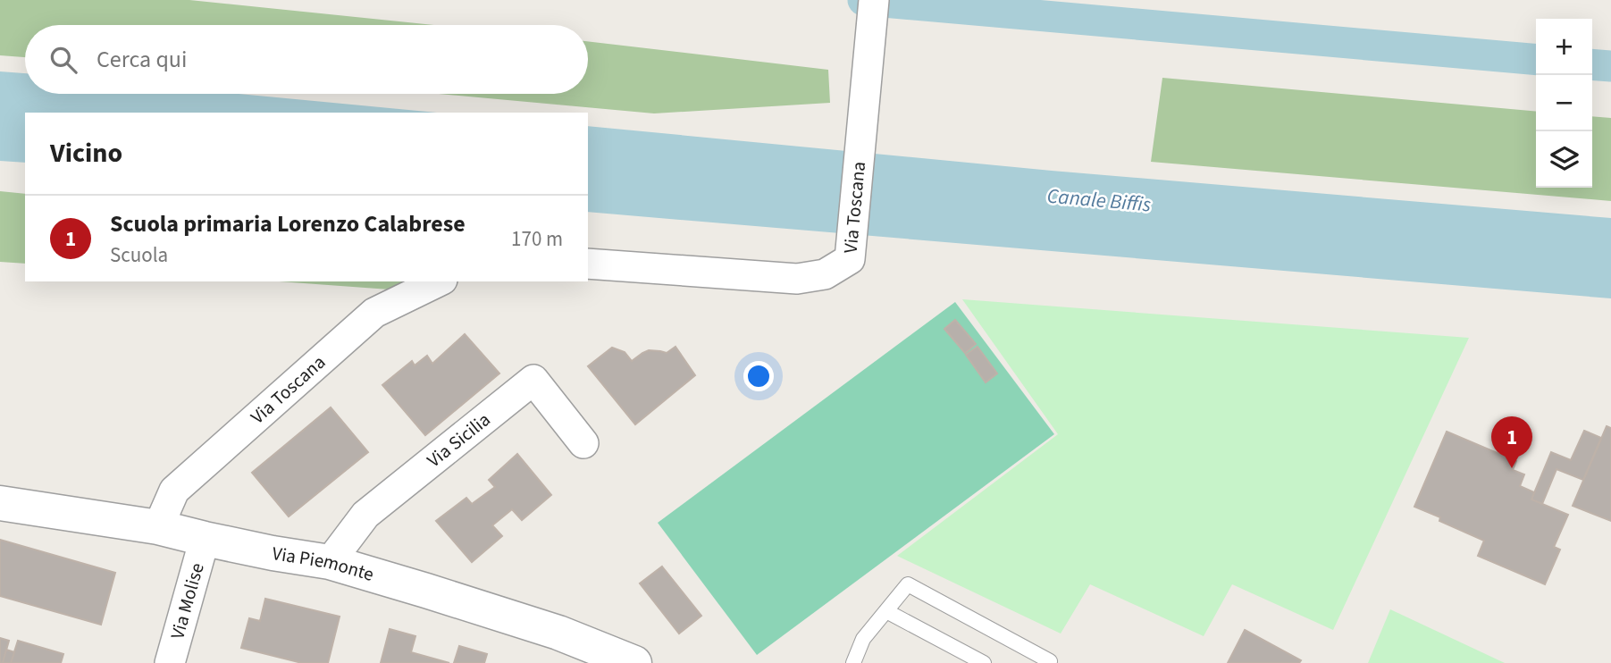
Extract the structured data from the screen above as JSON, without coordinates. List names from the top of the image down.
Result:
{
  "streets": {
    "street": [
      "Via Toscana",
      "Via Sicilia",
      "Via Piemonte",
      "Via Molise"
    ]
  },
  "crossings": [
    ["Via Toscana", "Via Piemonte"],
    ["Via Sicilia", "Via Piemonte"],
    ["Via Piemonte", "Via Molise"]
  ],
  "water": ["Canale Biffis"],
  "page": {
    "map_buttons": ["+", "−"],
    "search": "Cerca qui",
    "heading": "Vicino",
    "list": [
      {
        "mark": "1",
        "name": "Scuola primaria Lorenzo Calabrese",
        "note": "Scuola",
        "value": "170 m"
      }
    ],
    "pins": "1"
  }
}
